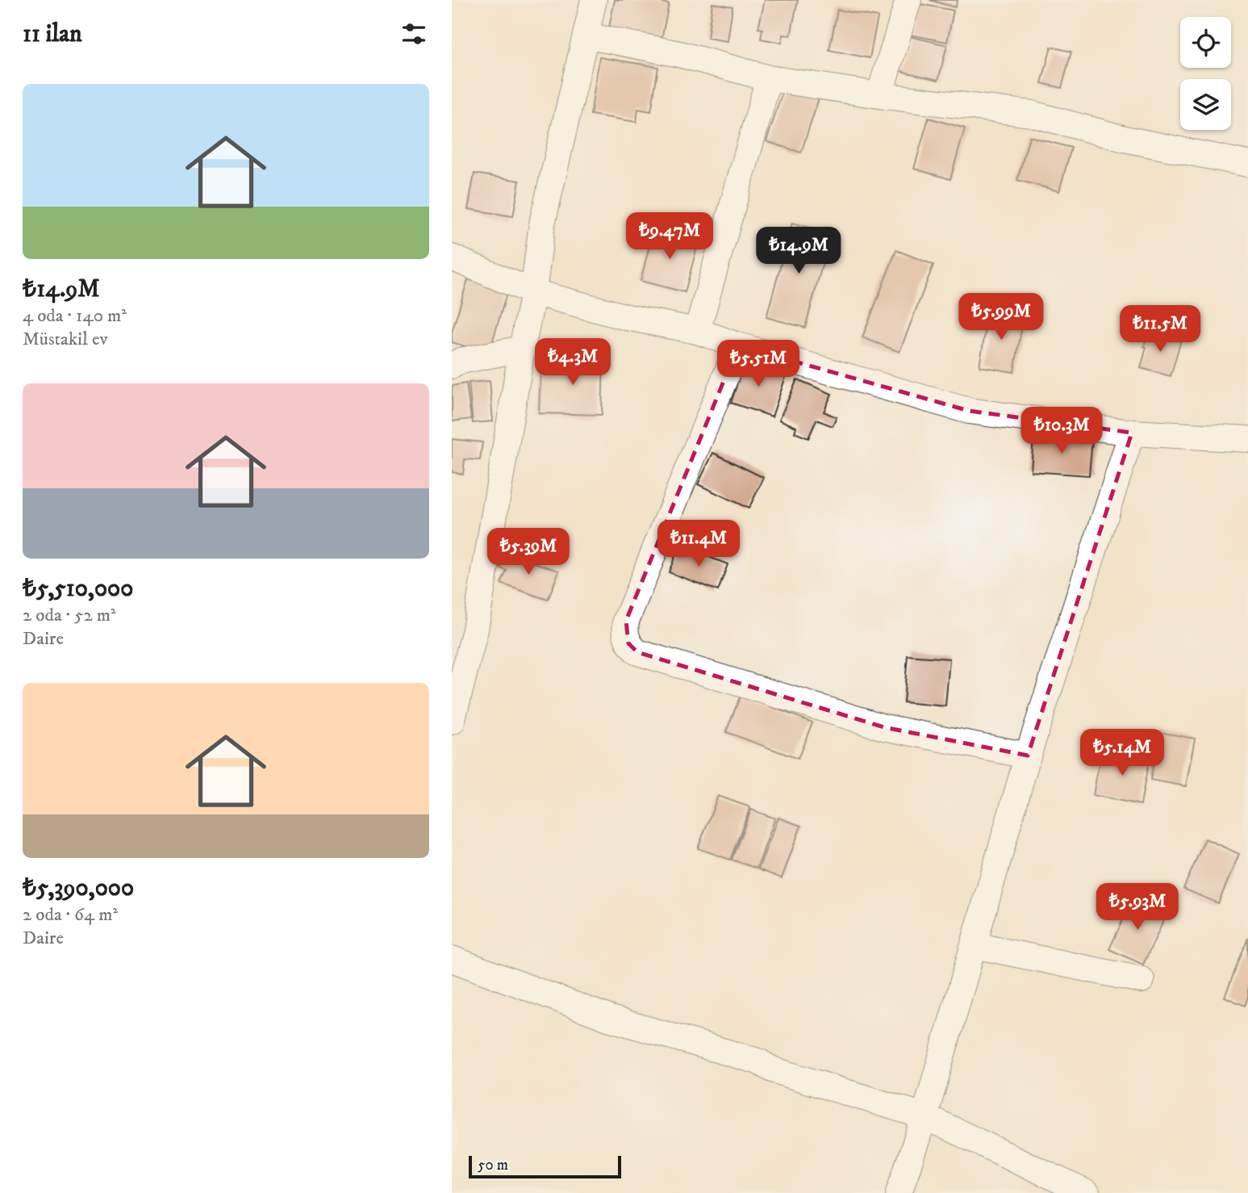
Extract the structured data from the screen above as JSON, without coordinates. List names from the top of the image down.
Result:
{
  "scale_bar": "50 m",
  "page": {
    "heading": "11 ilan",
    "list": [
      {
        "name": "₺14.9M",
        "note": "4 oda · 140 m² · Müstakil ev"
      },
      {
        "name": "₺5,510,000",
        "note": "2 oda · 52 m² · Daire"
      },
      {
        "name": "₺5,390,000",
        "note": "2 oda · 64 m² · Daire"
      }
    ],
    "price": [
      "₺9.47M",
      "₺14.9M",
      "₺5.99M",
      "₺11.5M",
      "₺4.3M",
      "₺5.51M",
      "₺10.3M",
      "₺11.4M",
      "₺5.39M",
      "₺5.14M",
      "₺5.93M"
    ],
    "scale": "50 m"
  }
}
